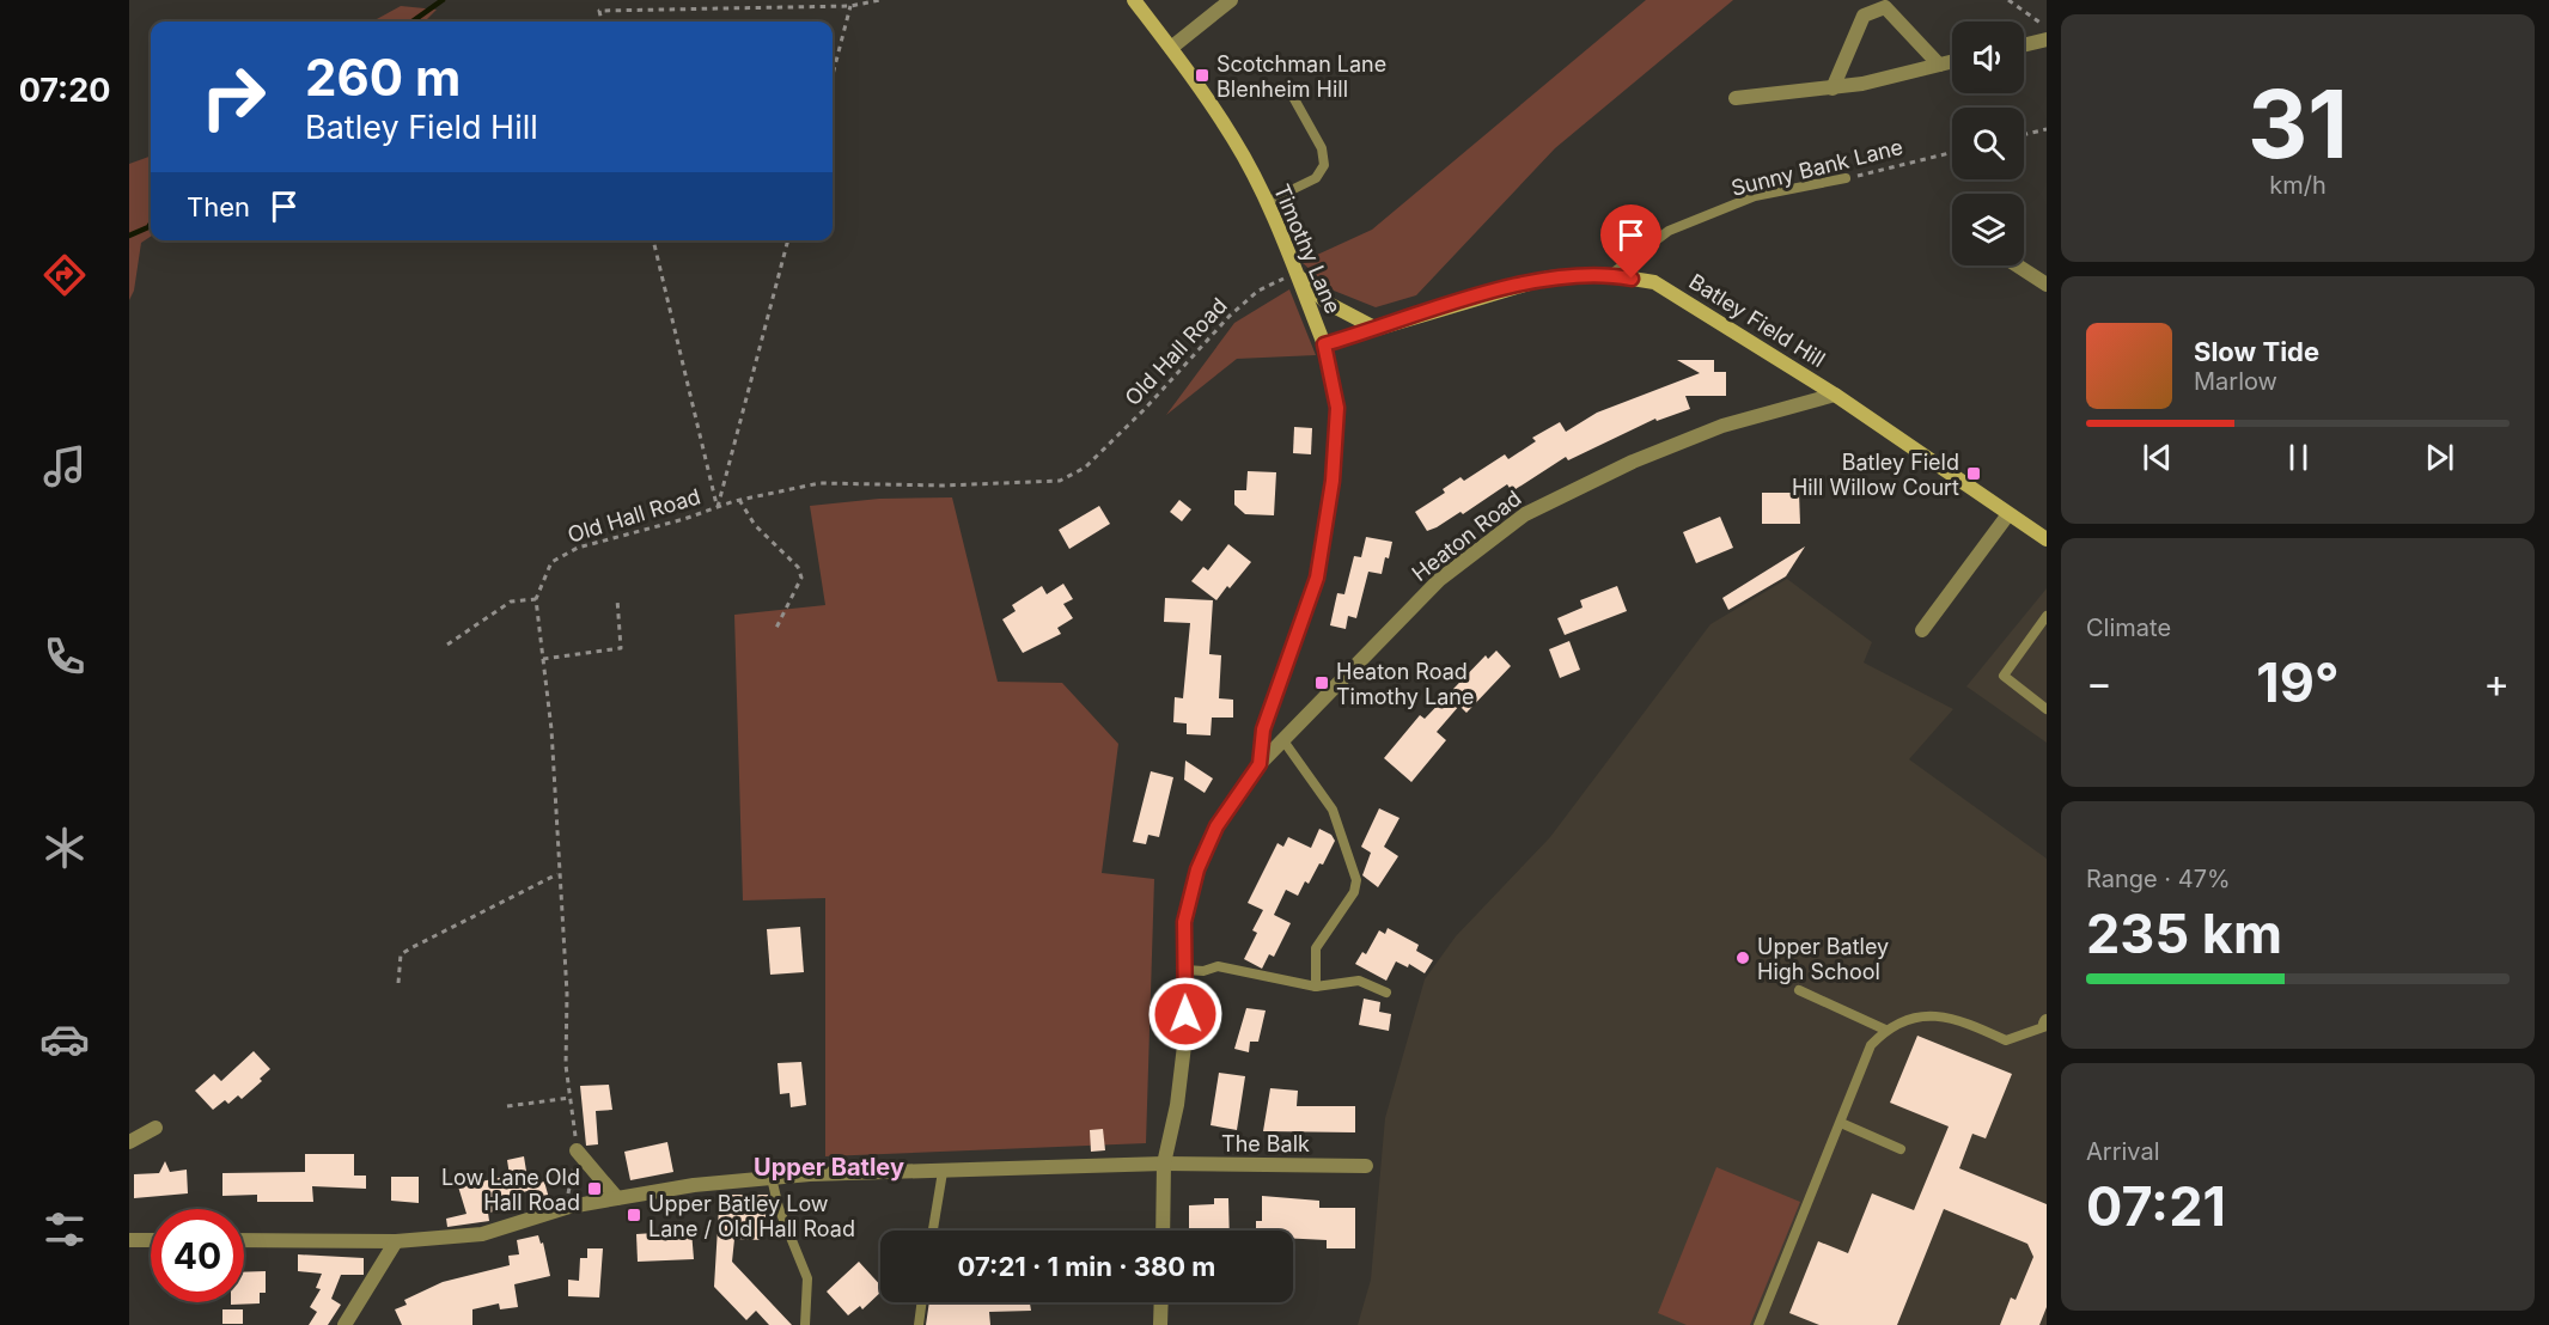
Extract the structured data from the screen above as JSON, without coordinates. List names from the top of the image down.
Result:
{
  "streets": {
    "main road": ["Timothy Lane", "Batley Field Hill"],
    "street": ["Heaton Road", "The Balk"],
    "lane": ["Sunny Bank Lane"],
    "path": ["Old Hall Road"]
  },
  "crossings": [
    ["Sunny Bank Lane", "Batley Field Hill"],
    ["Timothy Lane", "Batley Field Hill"],
    ["Timothy Lane", "Old Hall Road"],
    ["Timothy Lane", "Heaton Road"],
    ["Timothy Lane", "The Balk"],
    ["Batley Field Hill", "Heaton Road"],
    ["Old Hall Road", "The Balk"]
  ],
  "districts": ["Upper Batley"],
  "places": {
    "transit": [
      "Scotchman Lane Blenheim Hill",
      "Batley Field Hill Willow Court",
      "Heaton Road Timothy Lane",
      "Low Lane Old Hall Road",
      "Upper Batley Low Lane / Old Hall Road"
    ],
    "other": ["Upper Batley High School"]
  },
  "page": {
    "tabs": "07:20",
    "tile": [
      ["31", "km/h"],
      "Climate",
      ["Range · 47%", "235 km"],
      ["Arrival", "07:21"]
    ],
    "turn": ["260 m", "Batley Field Hill"],
    "then": "Then",
    "song": ["Slow Tide", "Marlow"],
    "heat": ["−", "19°", "+"],
    "limit": "40",
    "trip": "07:21 · 1 min · 380 m"
  }
}
